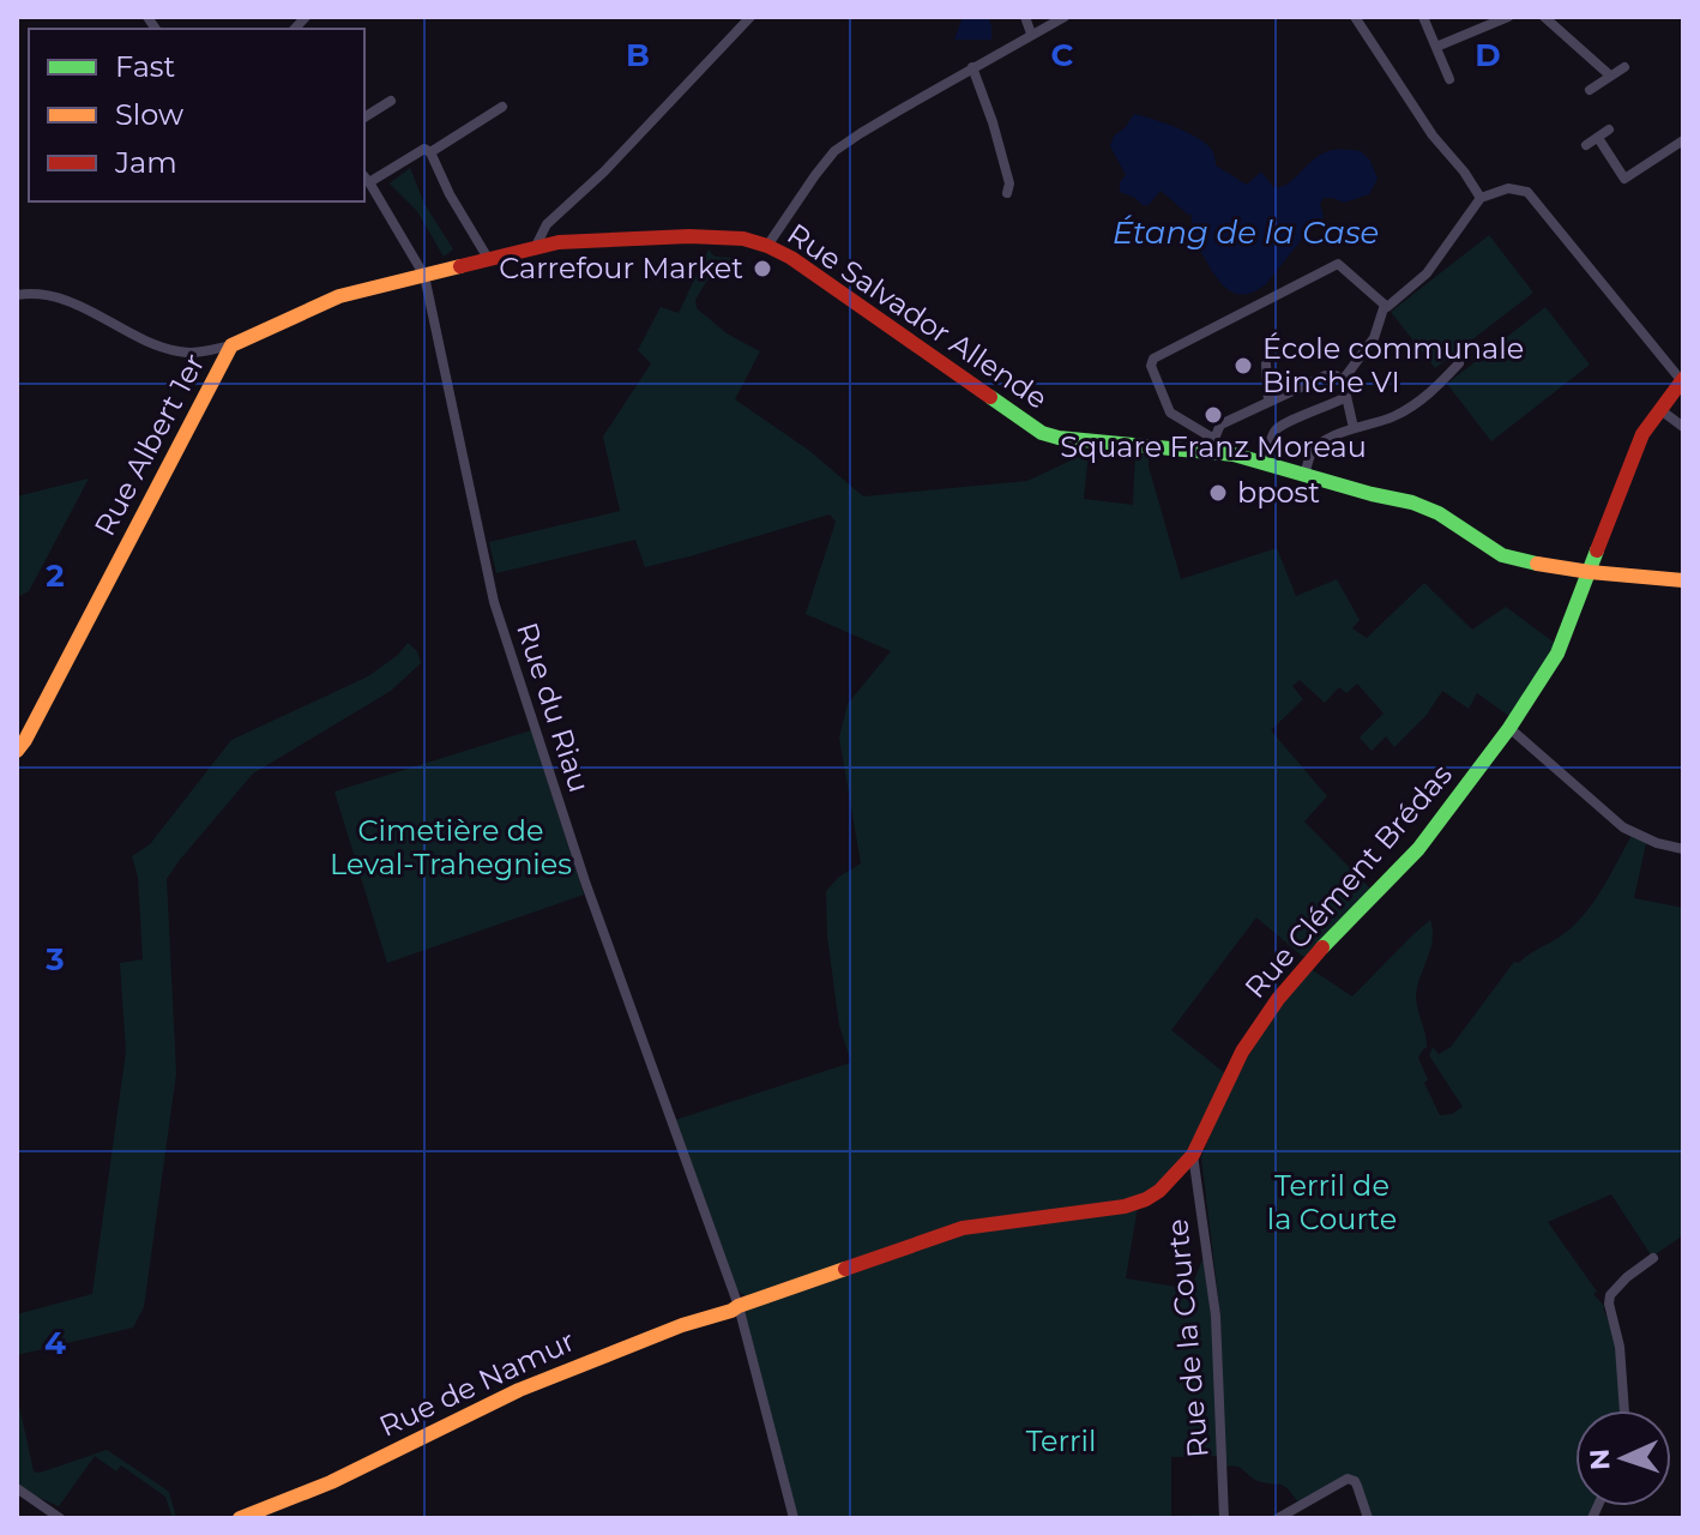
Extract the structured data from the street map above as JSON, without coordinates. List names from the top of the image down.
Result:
{
  "streets": {
    "street": [
      "Rue Salvador Allende",
      "Rue Albert 1er",
      "Rue du Riau",
      "Rue Clément Brédas",
      "Rue de la Courte",
      "Rue de Namur"
    ]
  },
  "crossings": [
    ["Rue Salvador Allende", "Rue Albert 1er"],
    ["Rue Salvador Allende", "Rue du Riau"],
    ["Rue Salvador Allende", "Rue Clément Brédas"],
    ["Rue Albert 1er", "Rue du Riau"],
    ["Rue du Riau", "Rue Clément Brédas"],
    ["Rue du Riau", "Rue de Namur"],
    ["Rue Clément Brédas", "Rue de la Courte"],
    ["Rue Clément Brédas", "Rue de Namur"]
  ],
  "water": ["Étang de la Case"],
  "parks": ["Cimetière de Leval-Trahegnies", "Terril de la Courte", "Terril"],
  "places": [
    "Carrefour Market",
    "École communale Binche VI",
    "Square Franz Moreau",
    "bpost"
  ],
  "legend": ["Fast", "Slow", "Jam"],
  "north": "left",
  "grid": {
    "columns": ["B", "C", "D"],
    "rows": ["2", "3", "4"]
  }
}
